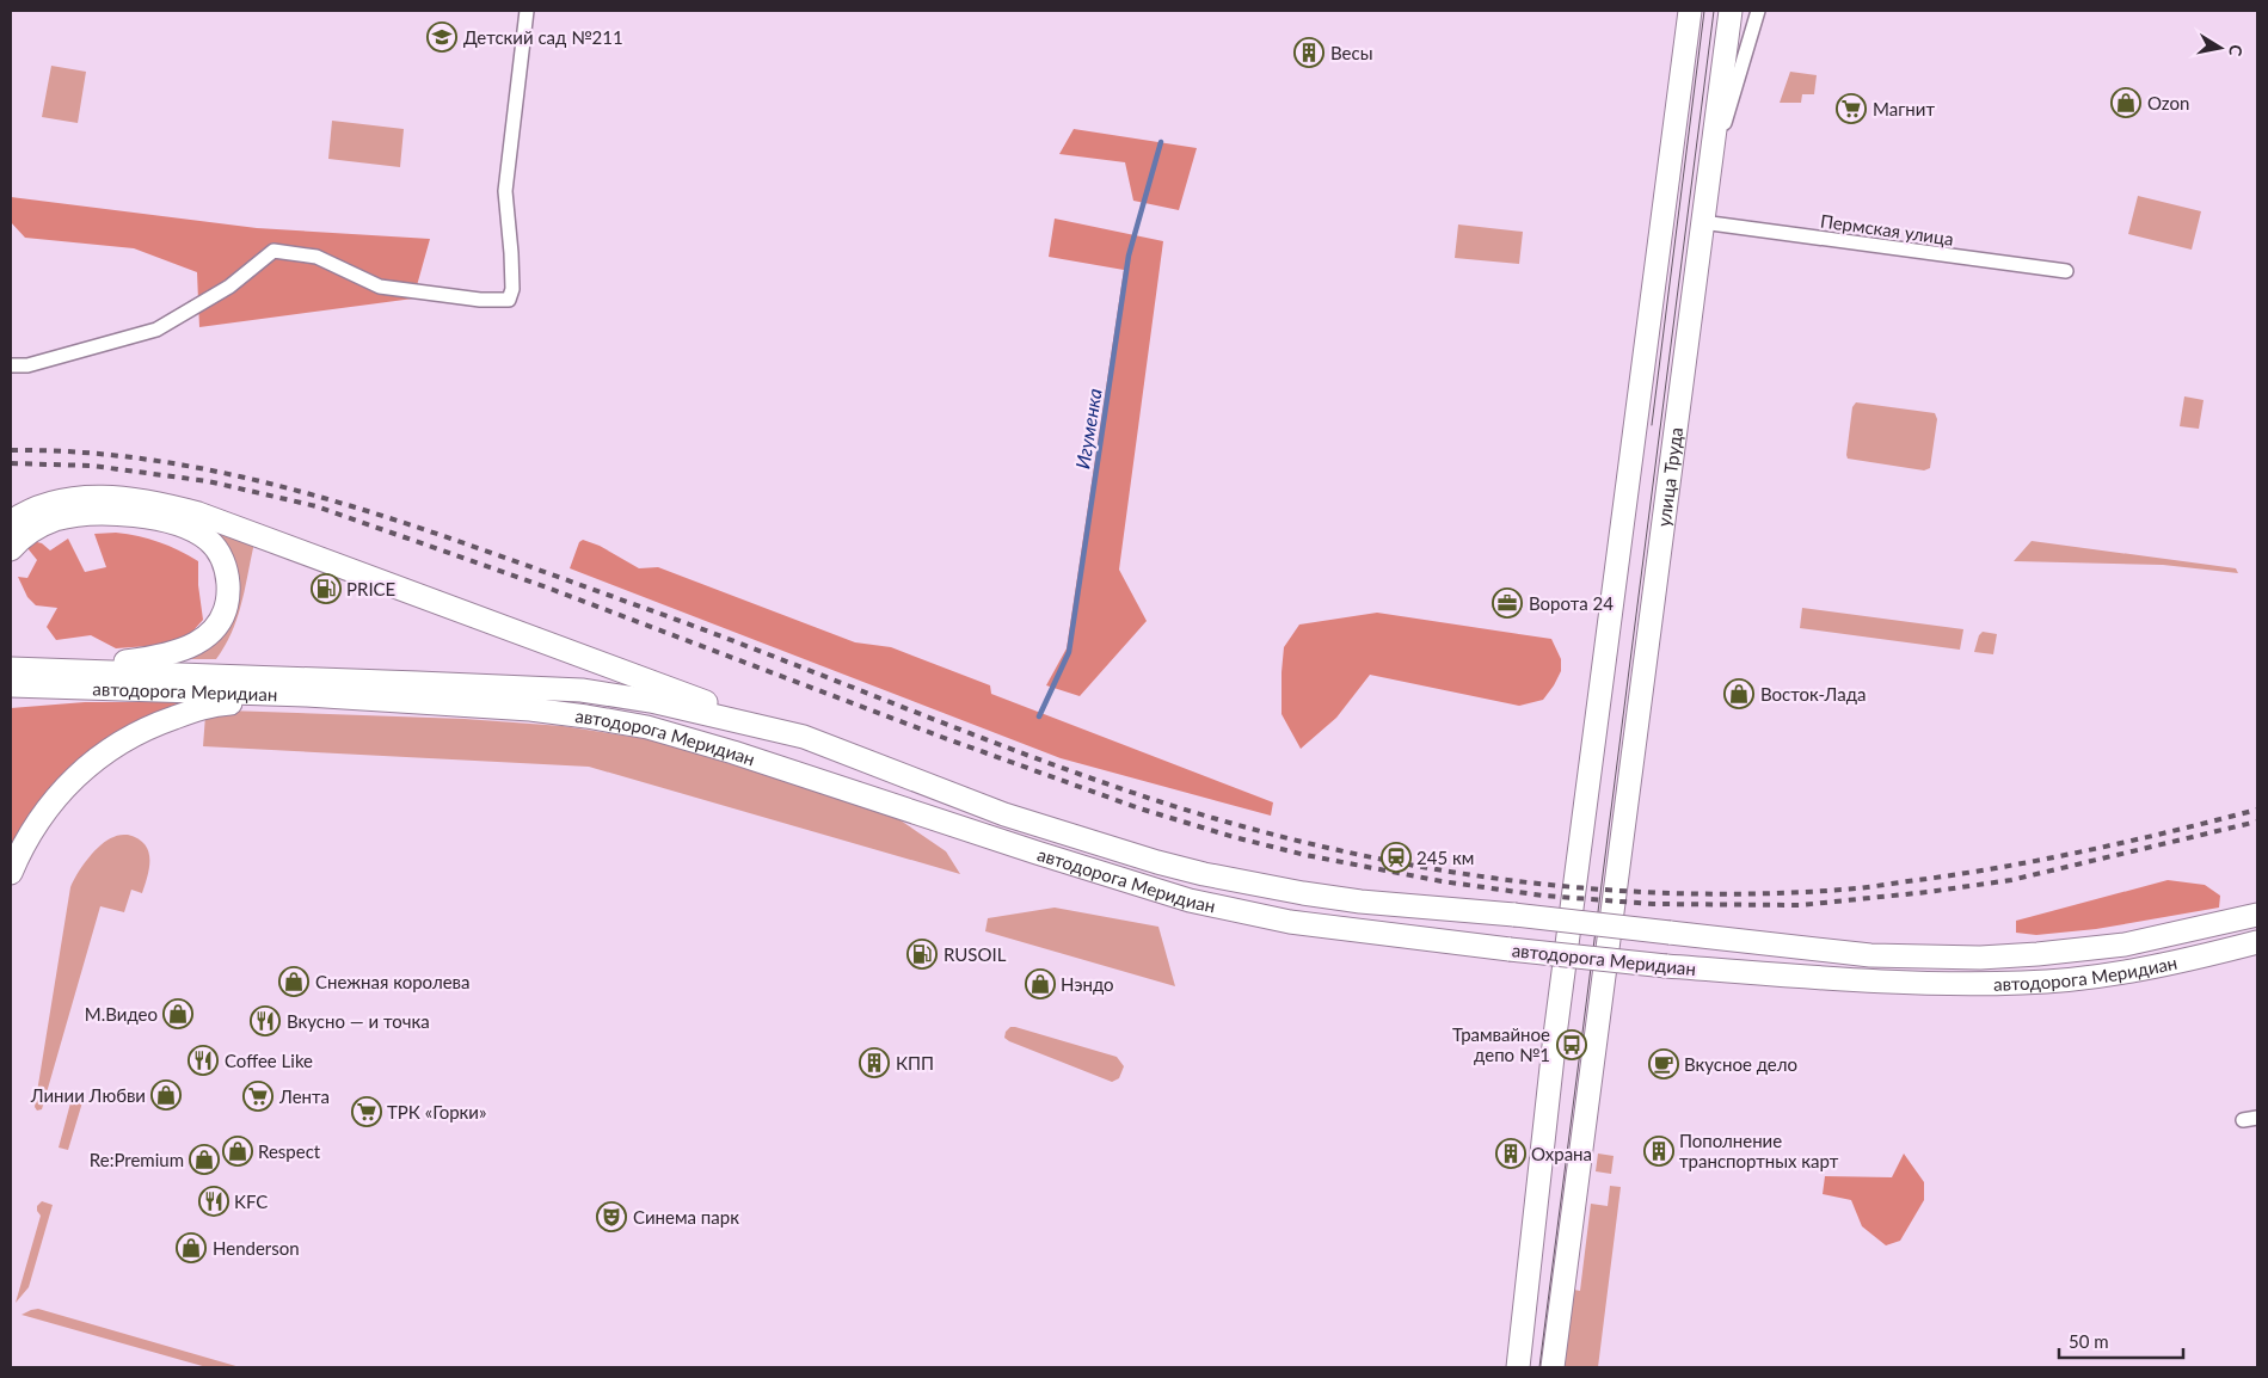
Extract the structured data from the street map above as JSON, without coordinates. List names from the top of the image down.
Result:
{
  "streets": {
    "main road": ["улица Труда", "автодорога Меридиан"],
    "street": ["Пермская улица"]
  },
  "crossings": [
    ["Пермская улица", "улица Труда"]
  ],
  "water": ["Игуменка"],
  "places": {
    "school or university": ["Детский сад №211"],
    "building": [
      "Весы",
      "КПП",
      "Пополнение транспортных карт",
      "Охрана"
    ],
    "shop": [
      "Ozon",
      "Восток-Лада",
      "Снежная королева",
      "Нэндо",
      "М.Видео",
      "Линии Любви",
      "Respect",
      "Re:Premium",
      "Henderson"
    ],
    "supermarket": ["Магнит", "Лента", "ТРК «Горки»"],
    "fuel station": ["PRICE", "RUSOIL"],
    "office": ["Ворота 24"],
    "station": ["245 км"],
    "restaurant": ["Вкусно — и точка", "Coffee Like", "KFC"],
    "bus stop": ["Трамвайное депо №1"],
    "cafe": ["Вкусное дело"],
    "theatre": ["Синема парк"]
  },
  "scale_bar": "50 m",
  "north": "right"
}
